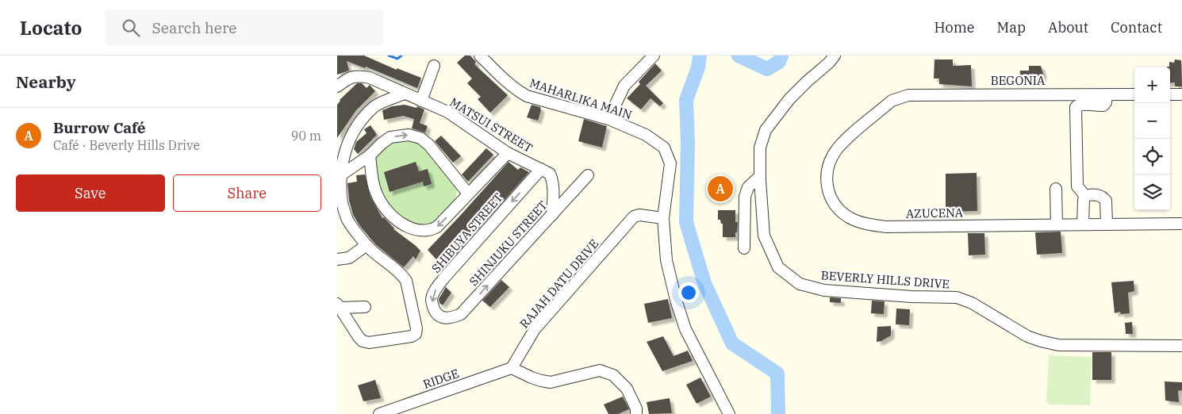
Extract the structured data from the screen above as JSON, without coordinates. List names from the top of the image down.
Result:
{
  "streets": {
    "street": [
      "BEGONIA",
      "MAHARLIKA MAIN",
      "MATSUI STREET",
      "AZUCENA",
      "SHIBUYA STREET",
      "SHINJUKU STREET",
      "BEVERLY HILLS DRIVE",
      "RAJAH DATU DRIVE",
      "RIDGE"
    ]
  },
  "crossings": [
    ["BEGONIA", "AZUCENA"],
    ["MAHARLIKA MAIN", "RAJAH DATU DRIVE"],
    ["MATSUI STREET", "SHIBUYA STREET"],
    ["MATSUI STREET", "SHINJUKU STREET"],
    ["SHIBUYA STREET", "SHINJUKU STREET"],
    ["RAJAH DATU DRIVE", "RIDGE"]
  ],
  "one_way": ["SHIBUYA STREET", "SHINJUKU STREET"],
  "page": {
    "header": "Locato",
    "search": "Search here",
    "nav": [
      "Home",
      "Map",
      "About",
      "Contact"
    ],
    "heading": "Nearby",
    "map_buttons": ["+", "−"],
    "list": [
      {
        "mark": "A",
        "name": "Burrow Café",
        "note": "Café · Beverly Hills Drive",
        "value": "90 m"
      }
    ],
    "buttons": ["Save", "Share"],
    "pins": "A"
  }
}
